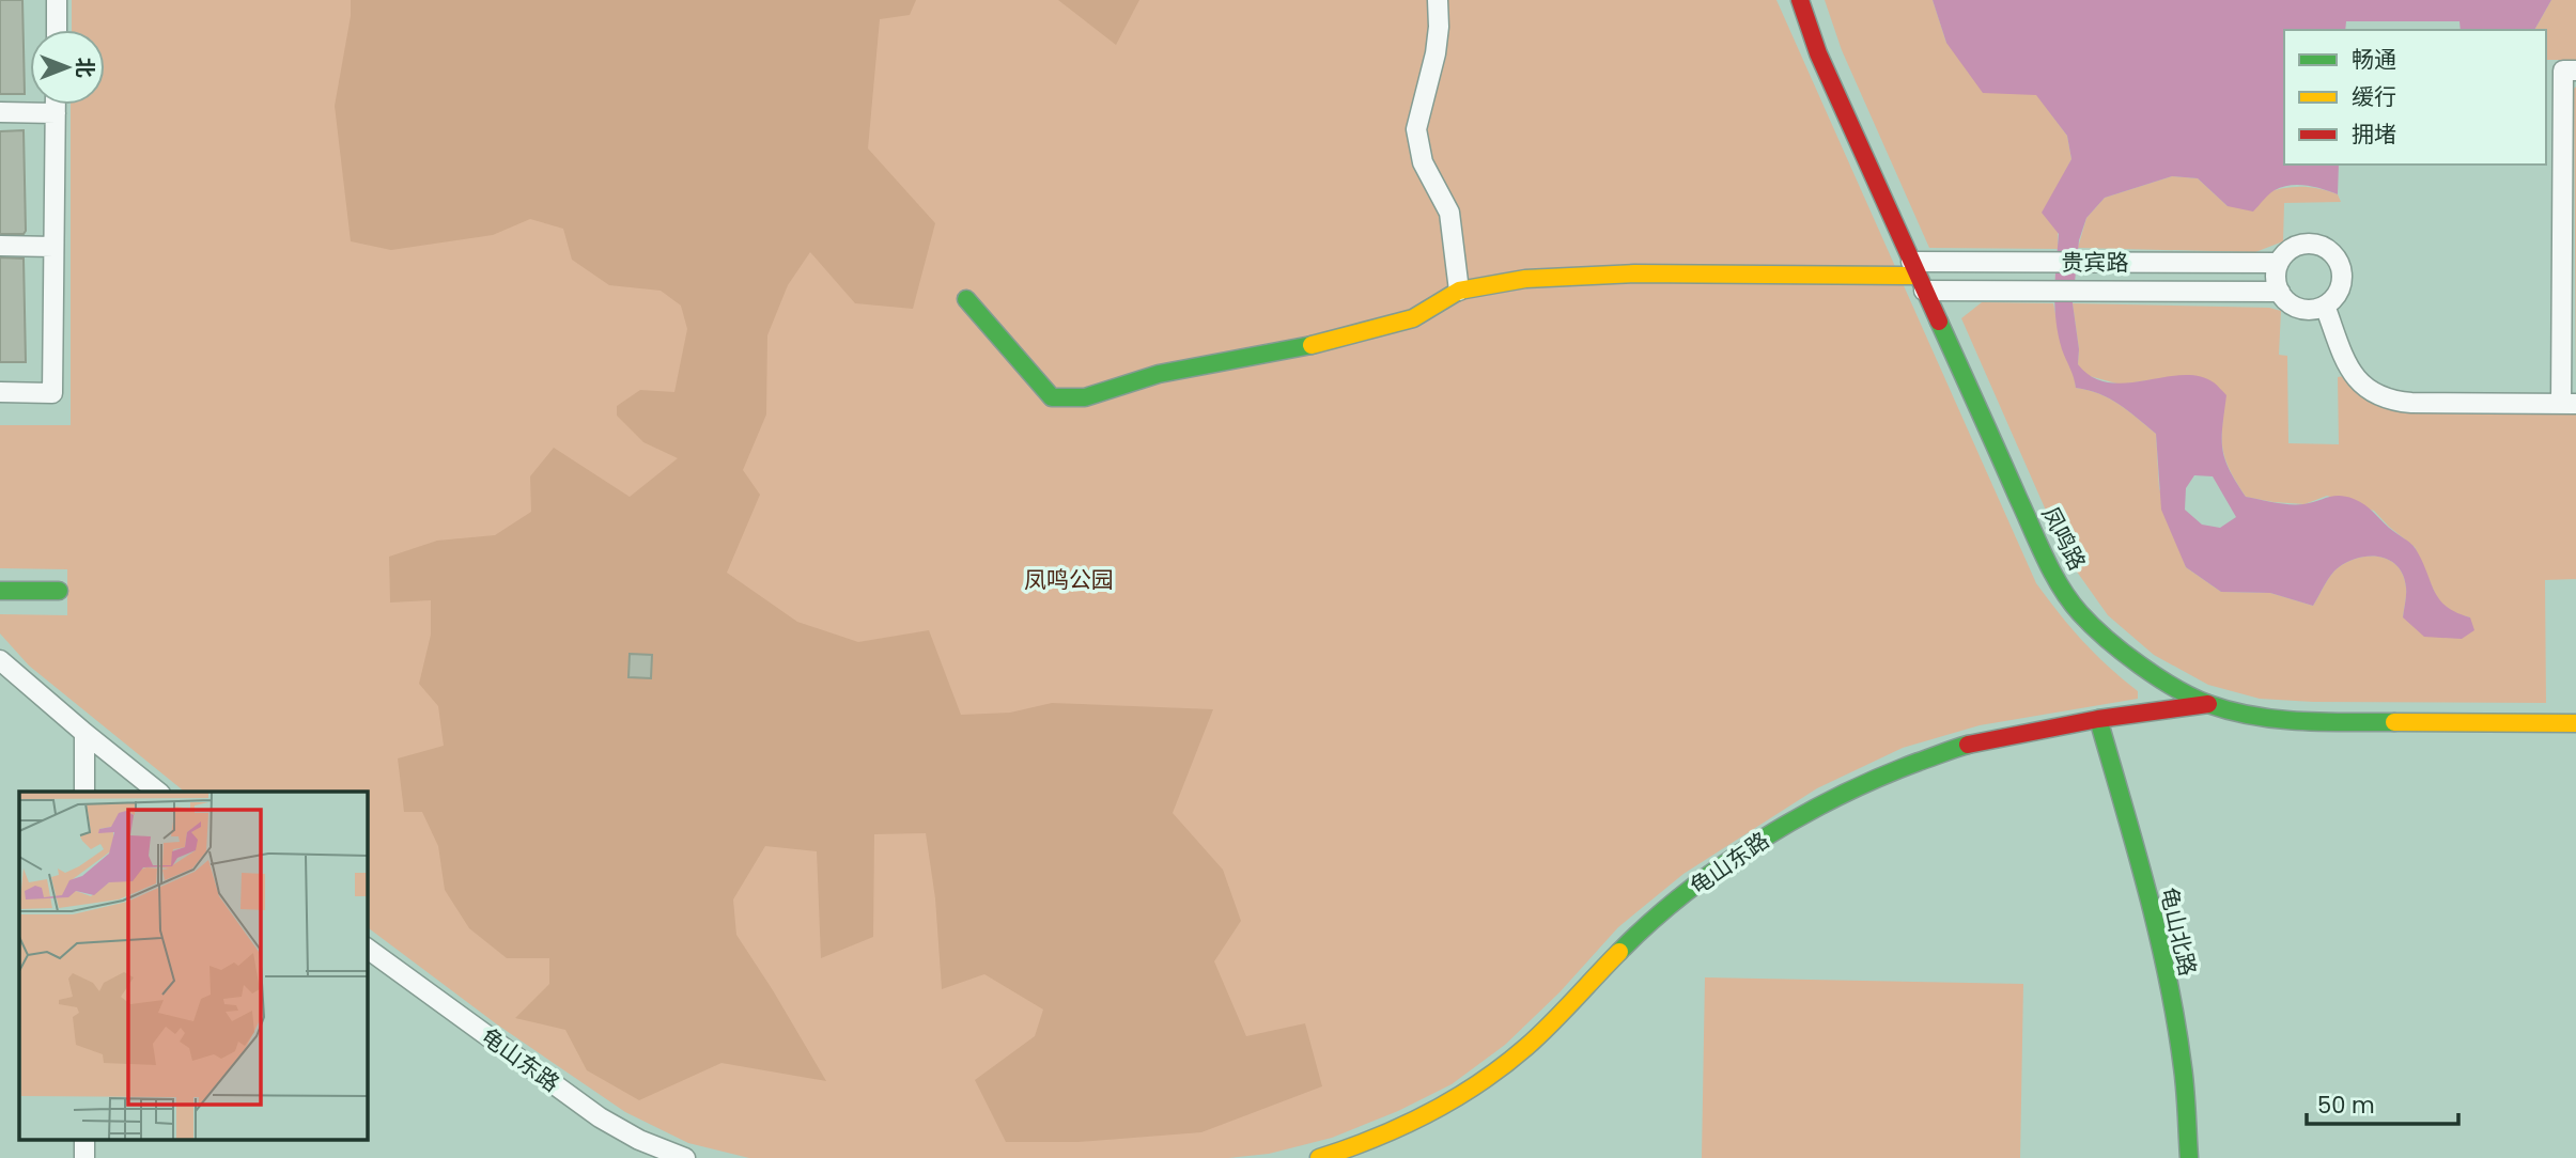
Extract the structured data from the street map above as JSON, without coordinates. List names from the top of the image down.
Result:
{
  "streets": {
    "street": [
      "贵宾路",
      "凤鸣路",
      "龟山东路",
      "龟山北路"
    ]
  },
  "crossings": [
    ["贵宾路", "凤鸣路"],
    ["凤鸣路", "龟山东路"],
    ["龟山东路", "龟山北路"]
  ],
  "parks": ["凤鸣公园"],
  "legend": ["畅通", "缓行", "拥堵"],
  "scale_bar": "50 m",
  "north": "right"
}
